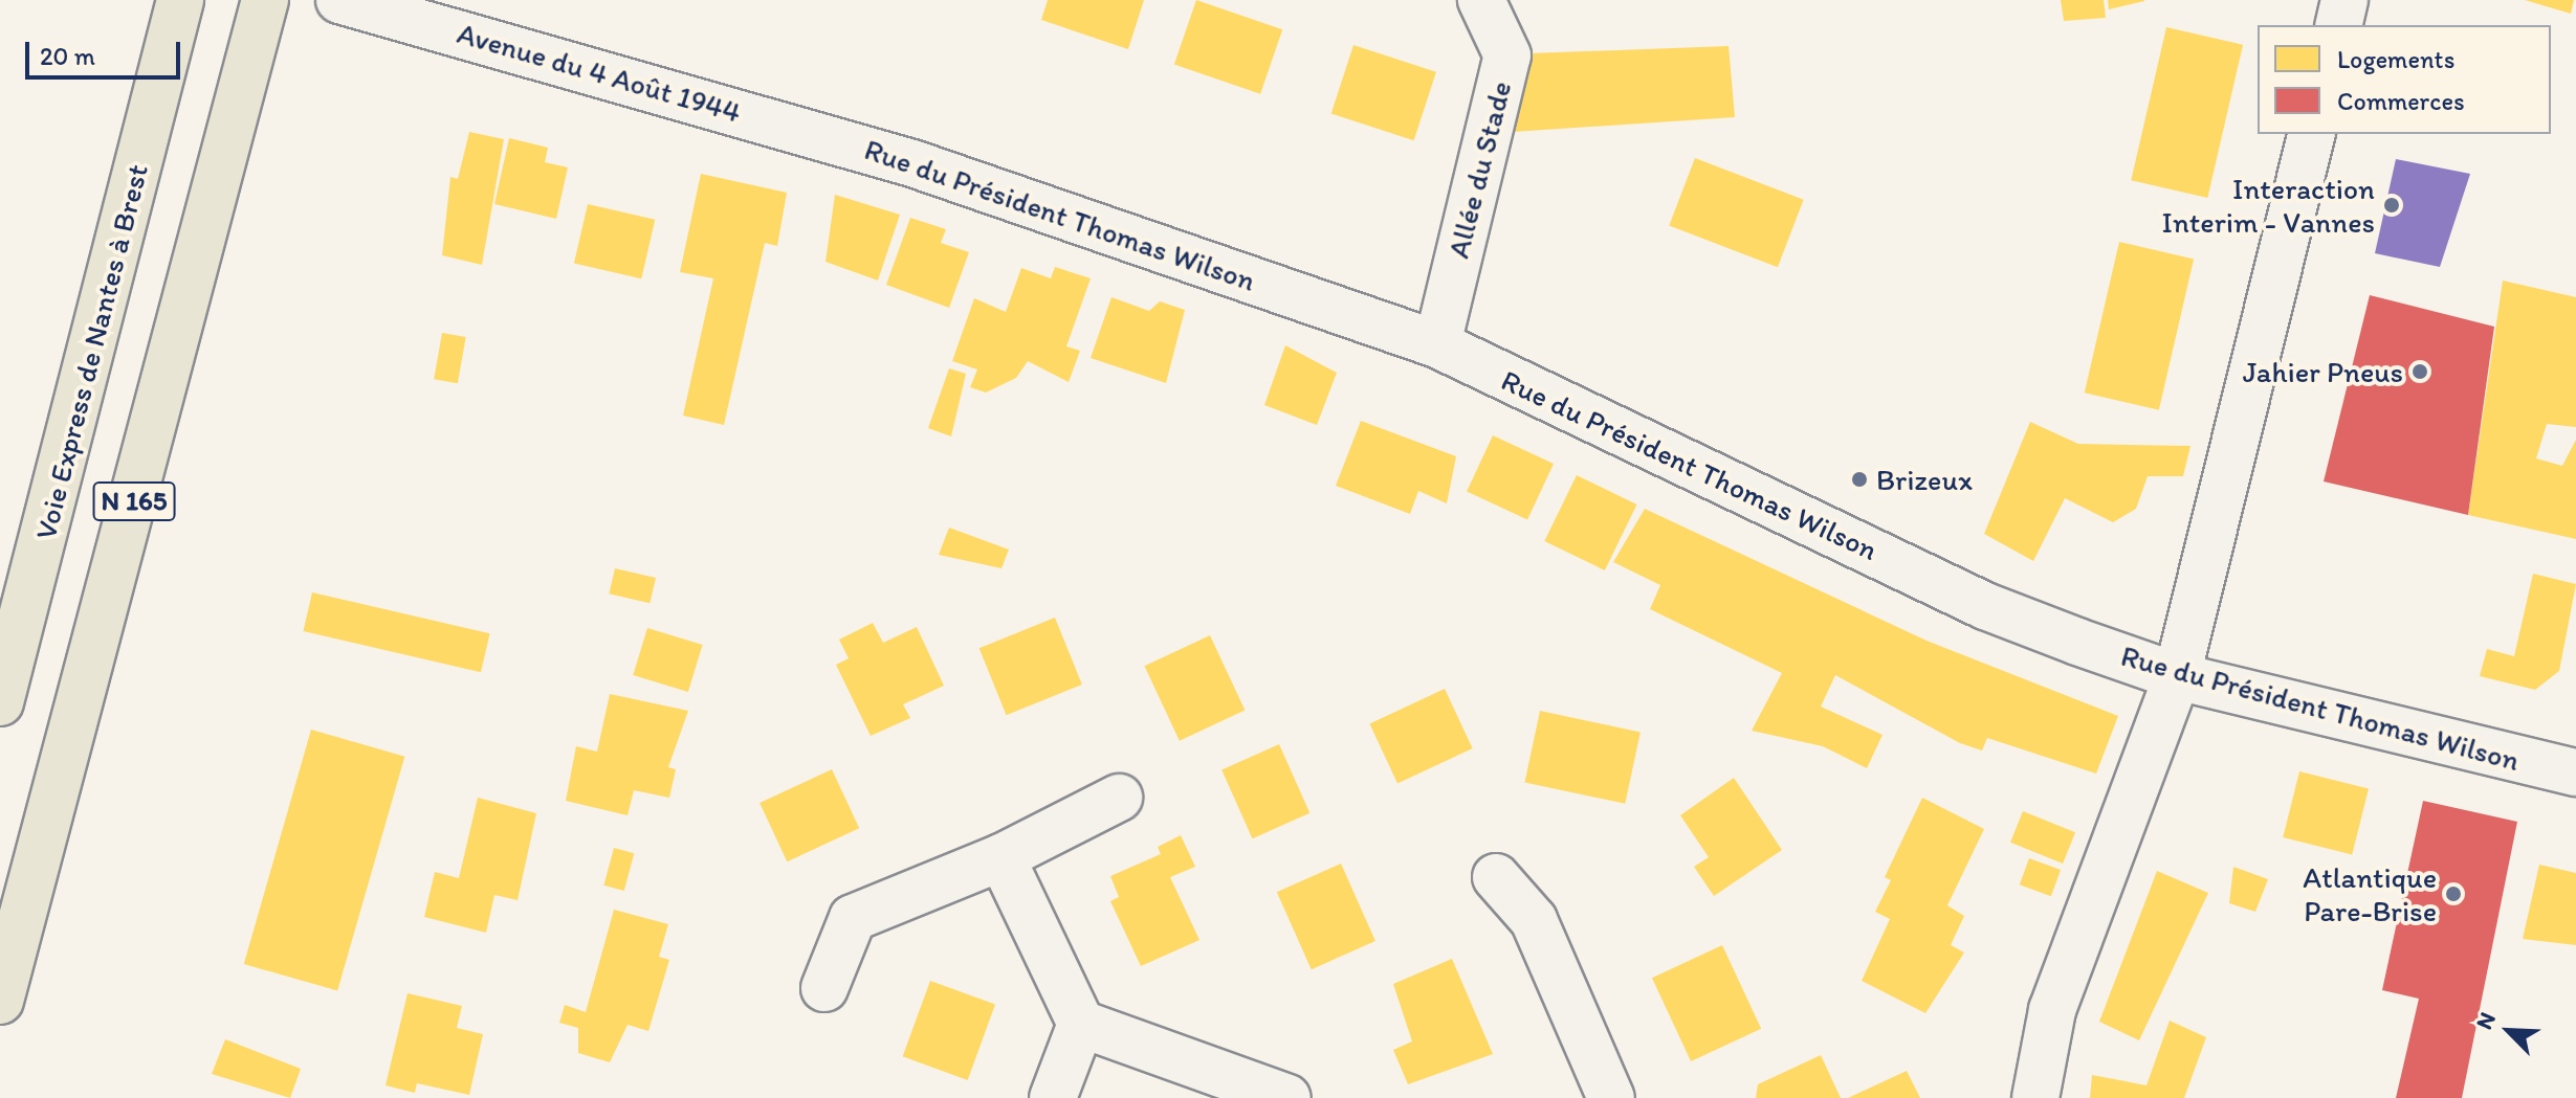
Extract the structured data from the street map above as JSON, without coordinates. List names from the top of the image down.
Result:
{
  "streets": {
    "highway": ["Voie Express de Nantes à Brest", "N 165"],
    "street": ["Avenue du 4 Août 1944", "Allée du Stade", "Rue du Président Thomas Wilson"]
  },
  "crossings": [
    ["Avenue du 4 Août 1944", "Rue du Président Thomas Wilson"],
    ["Allée du Stade", "Rue du Président Thomas Wilson"]
  ],
  "places": [
    "Interaction Interim - Vannes",
    "Jahier Pneus",
    "Brizeux",
    "Atlantique Pare-Brise"
  ],
  "legend": ["Logements", "Commerces"],
  "scale_bar": "20 m",
  "north": "top left"
}
